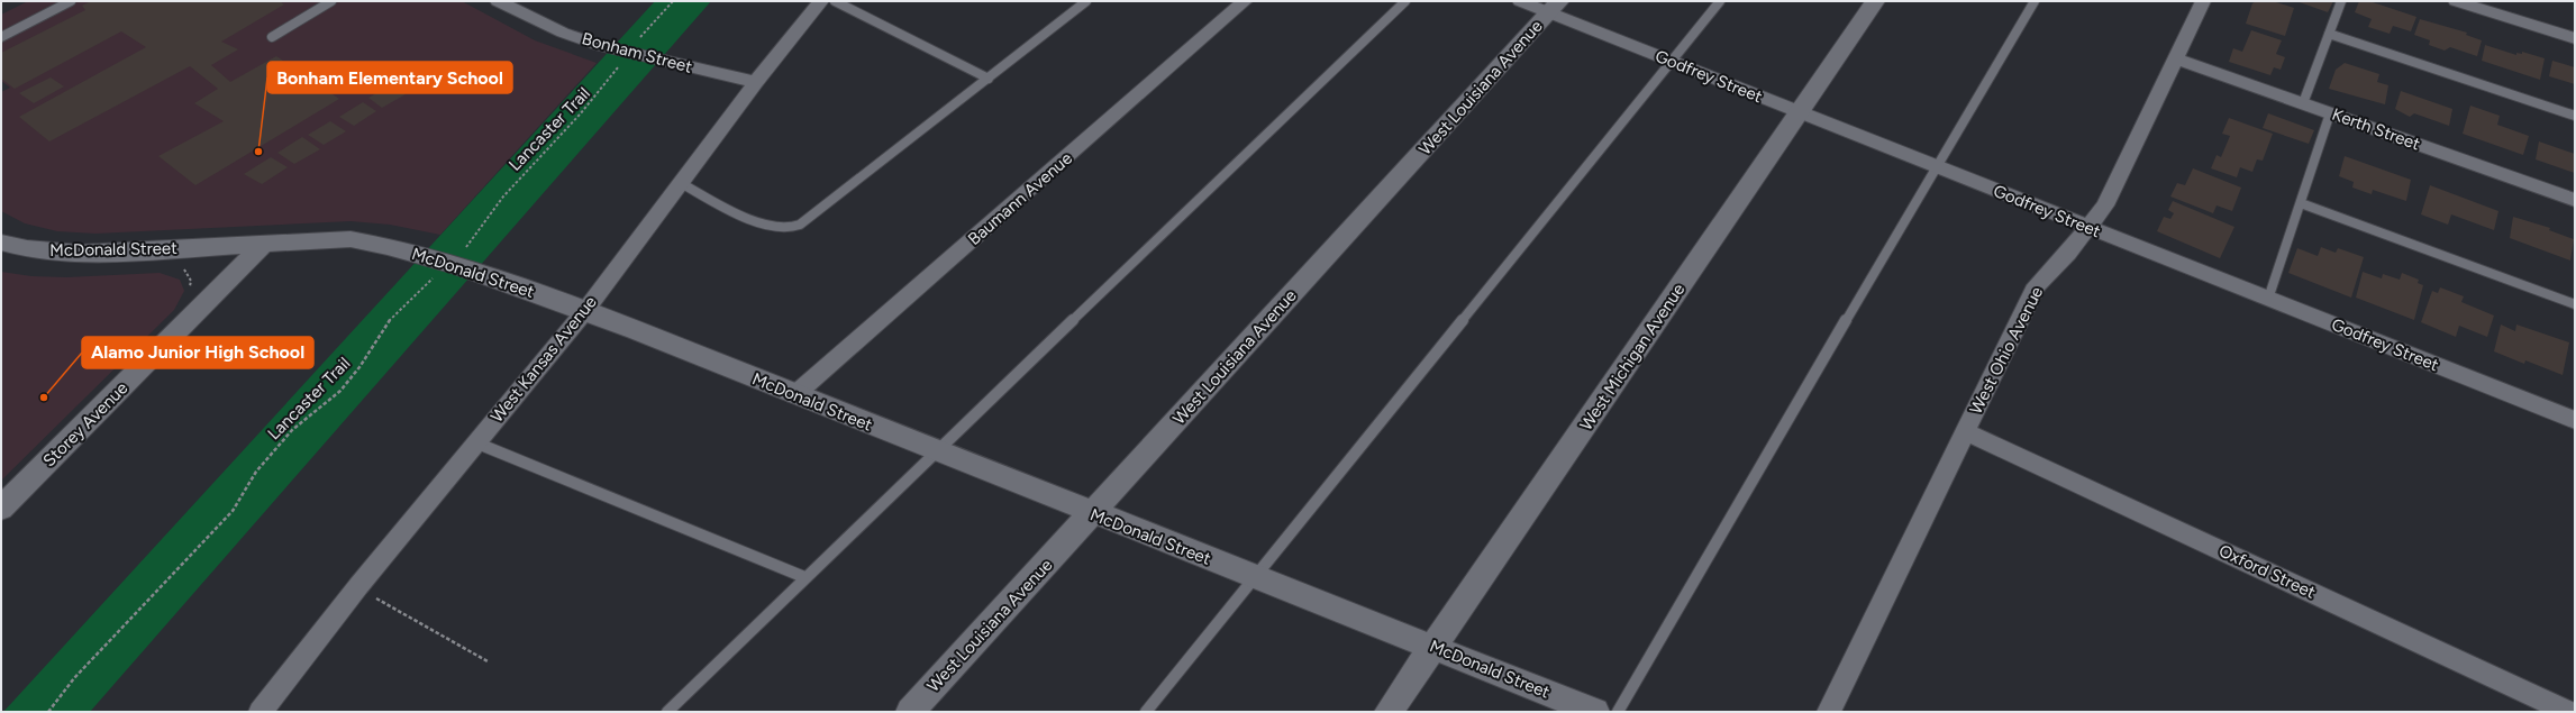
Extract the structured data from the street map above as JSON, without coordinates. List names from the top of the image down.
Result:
{
  "streets": {
    "street": [
      "Bonham Street",
      "Godfrey Street",
      "West Louisiana Avenue",
      "Kerth Street",
      "Baumann Avenue",
      "McDonald Street",
      "West Ohio Avenue",
      "West Michigan Avenue",
      "West Kansas Avenue",
      "Storey Avenue",
      "Oxford Street"
    ],
    "path": ["Lancaster Trail"]
  },
  "crossings": [
    ["Bonham Street", "Lancaster Trail"],
    ["Bonham Street", "West Kansas Avenue"],
    ["Godfrey Street", "West Louisiana Avenue"],
    ["Godfrey Street", "West Ohio Avenue"],
    ["Godfrey Street", "West Michigan Avenue"],
    ["West Louisiana Avenue", "McDonald Street"],
    ["Lancaster Trail", "McDonald Street"],
    ["Kerth Street", "West Ohio Avenue"],
    ["Baumann Avenue", "McDonald Street"],
    ["McDonald Street", "West Michigan Avenue"],
    ["McDonald Street", "West Kansas Avenue"],
    ["McDonald Street", "Storey Avenue"],
    ["West Ohio Avenue", "Oxford Street"]
  ],
  "places": ["Bonham Elementary School", "Alamo Junior High School"]
}
